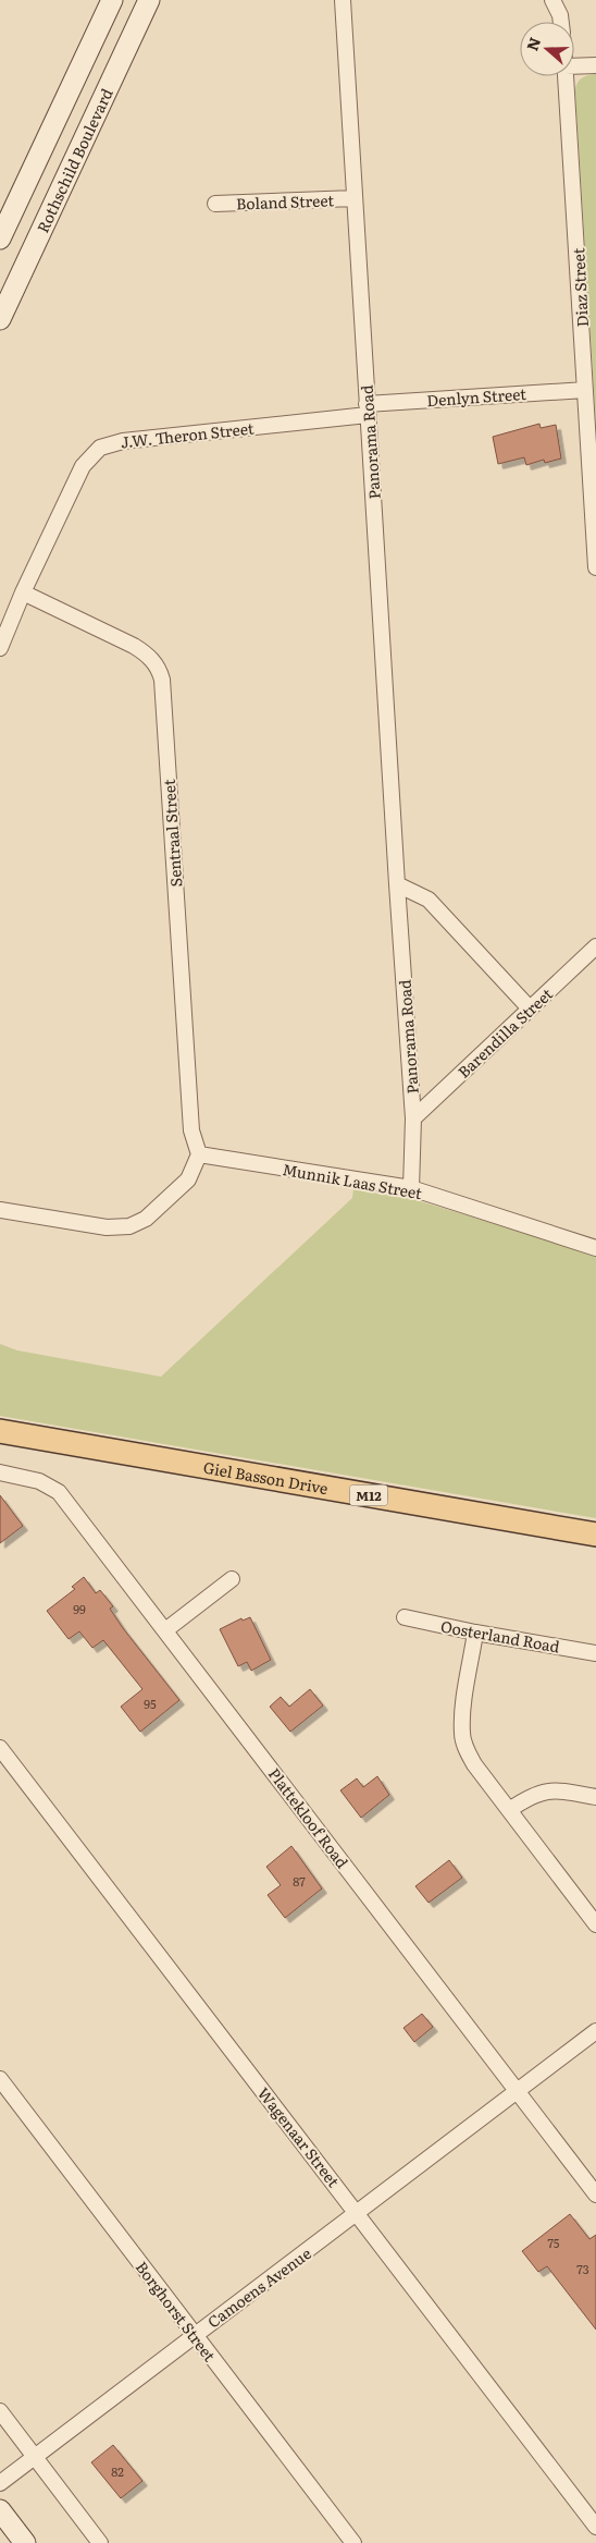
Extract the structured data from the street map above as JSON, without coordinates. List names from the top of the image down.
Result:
{
  "streets": {
    "main road": ["Giel Basson Drive", "M12"],
    "street": [
      "Rothschild Boulevard",
      "Boland Street",
      "Diaz Street",
      "Denlyn Street",
      "J.W. Theron Street",
      "Panorama Road",
      "Sentraal Street",
      "Barendilla Street",
      "Munnik Laas Street",
      "Oosterland Road",
      "Plattekloof Road",
      "Wagenaar Street",
      "Camoens Avenue",
      "Borghorst Street"
    ]
  },
  "crossings": [
    ["Boland Street", "Panorama Road"],
    ["Diaz Street", "Denlyn Street"],
    ["Denlyn Street", "J.W. Theron Street"],
    ["Denlyn Street", "Panorama Road"],
    ["J.W. Theron Street", "Panorama Road"],
    ["J.W. Theron Street", "Sentraal Street"],
    ["Panorama Road", "Barendilla Street"],
    ["Panorama Road", "Munnik Laas Street"],
    ["Sentraal Street", "Munnik Laas Street"],
    ["Plattekloof Road", "Camoens Avenue"],
    ["Wagenaar Street", "Camoens Avenue"],
    ["Camoens Avenue", "Borghorst Street"]
  ],
  "house_numbers": [
    "99",
    "95",
    "87",
    "75",
    "73",
    "82"
  ],
  "north": "left"
}
